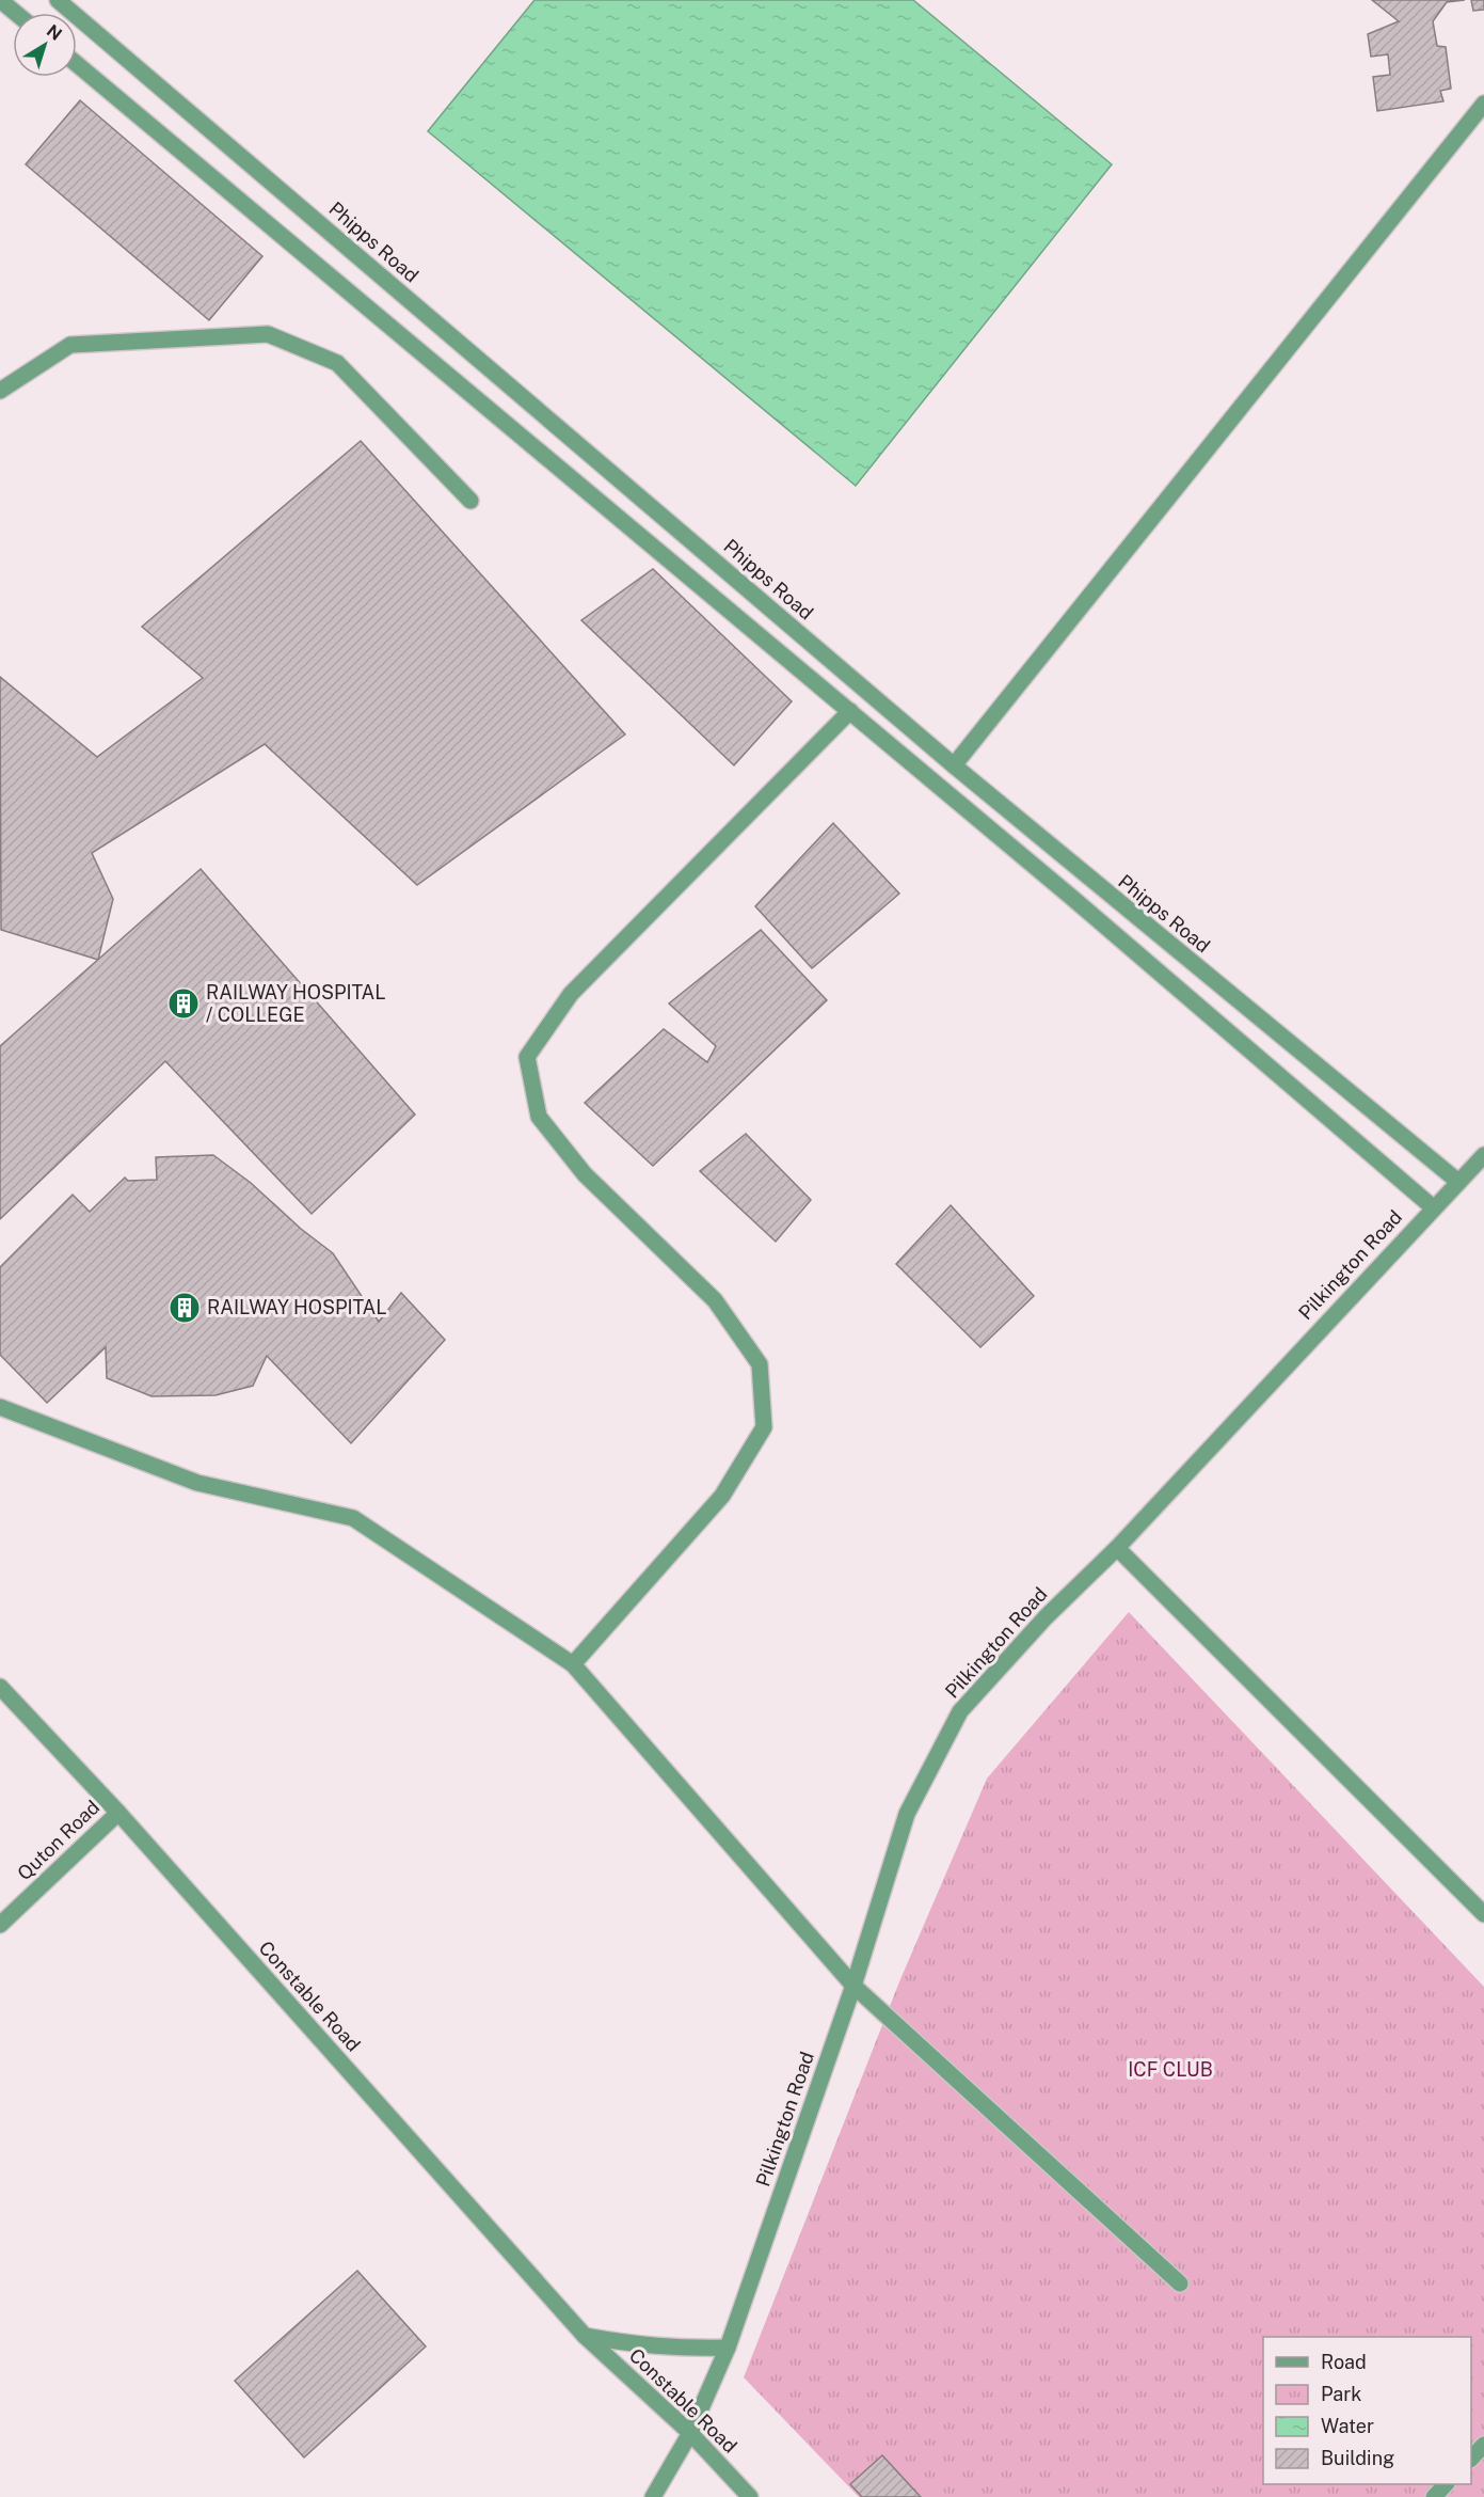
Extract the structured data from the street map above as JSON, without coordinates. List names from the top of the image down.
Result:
{
  "streets": {
    "street": [
      "Phipps Road",
      "Pilkington Road",
      "Quton Road",
      "Constable Road"
    ]
  },
  "crossings": [
    ["Phipps Road", "Pilkington Road"],
    ["Pilkington Road", "Constable Road"],
    ["Quton Road", "Constable Road"]
  ],
  "parks": ["ICF CLUB"],
  "places": {
    "building": ["RAILWAY HOSPITAL / COLLEGE", "RAILWAY HOSPITAL"]
  },
  "legend": [
    "Road",
    "Park",
    "Water",
    "Building"
  ],
  "north": "top right"
}
